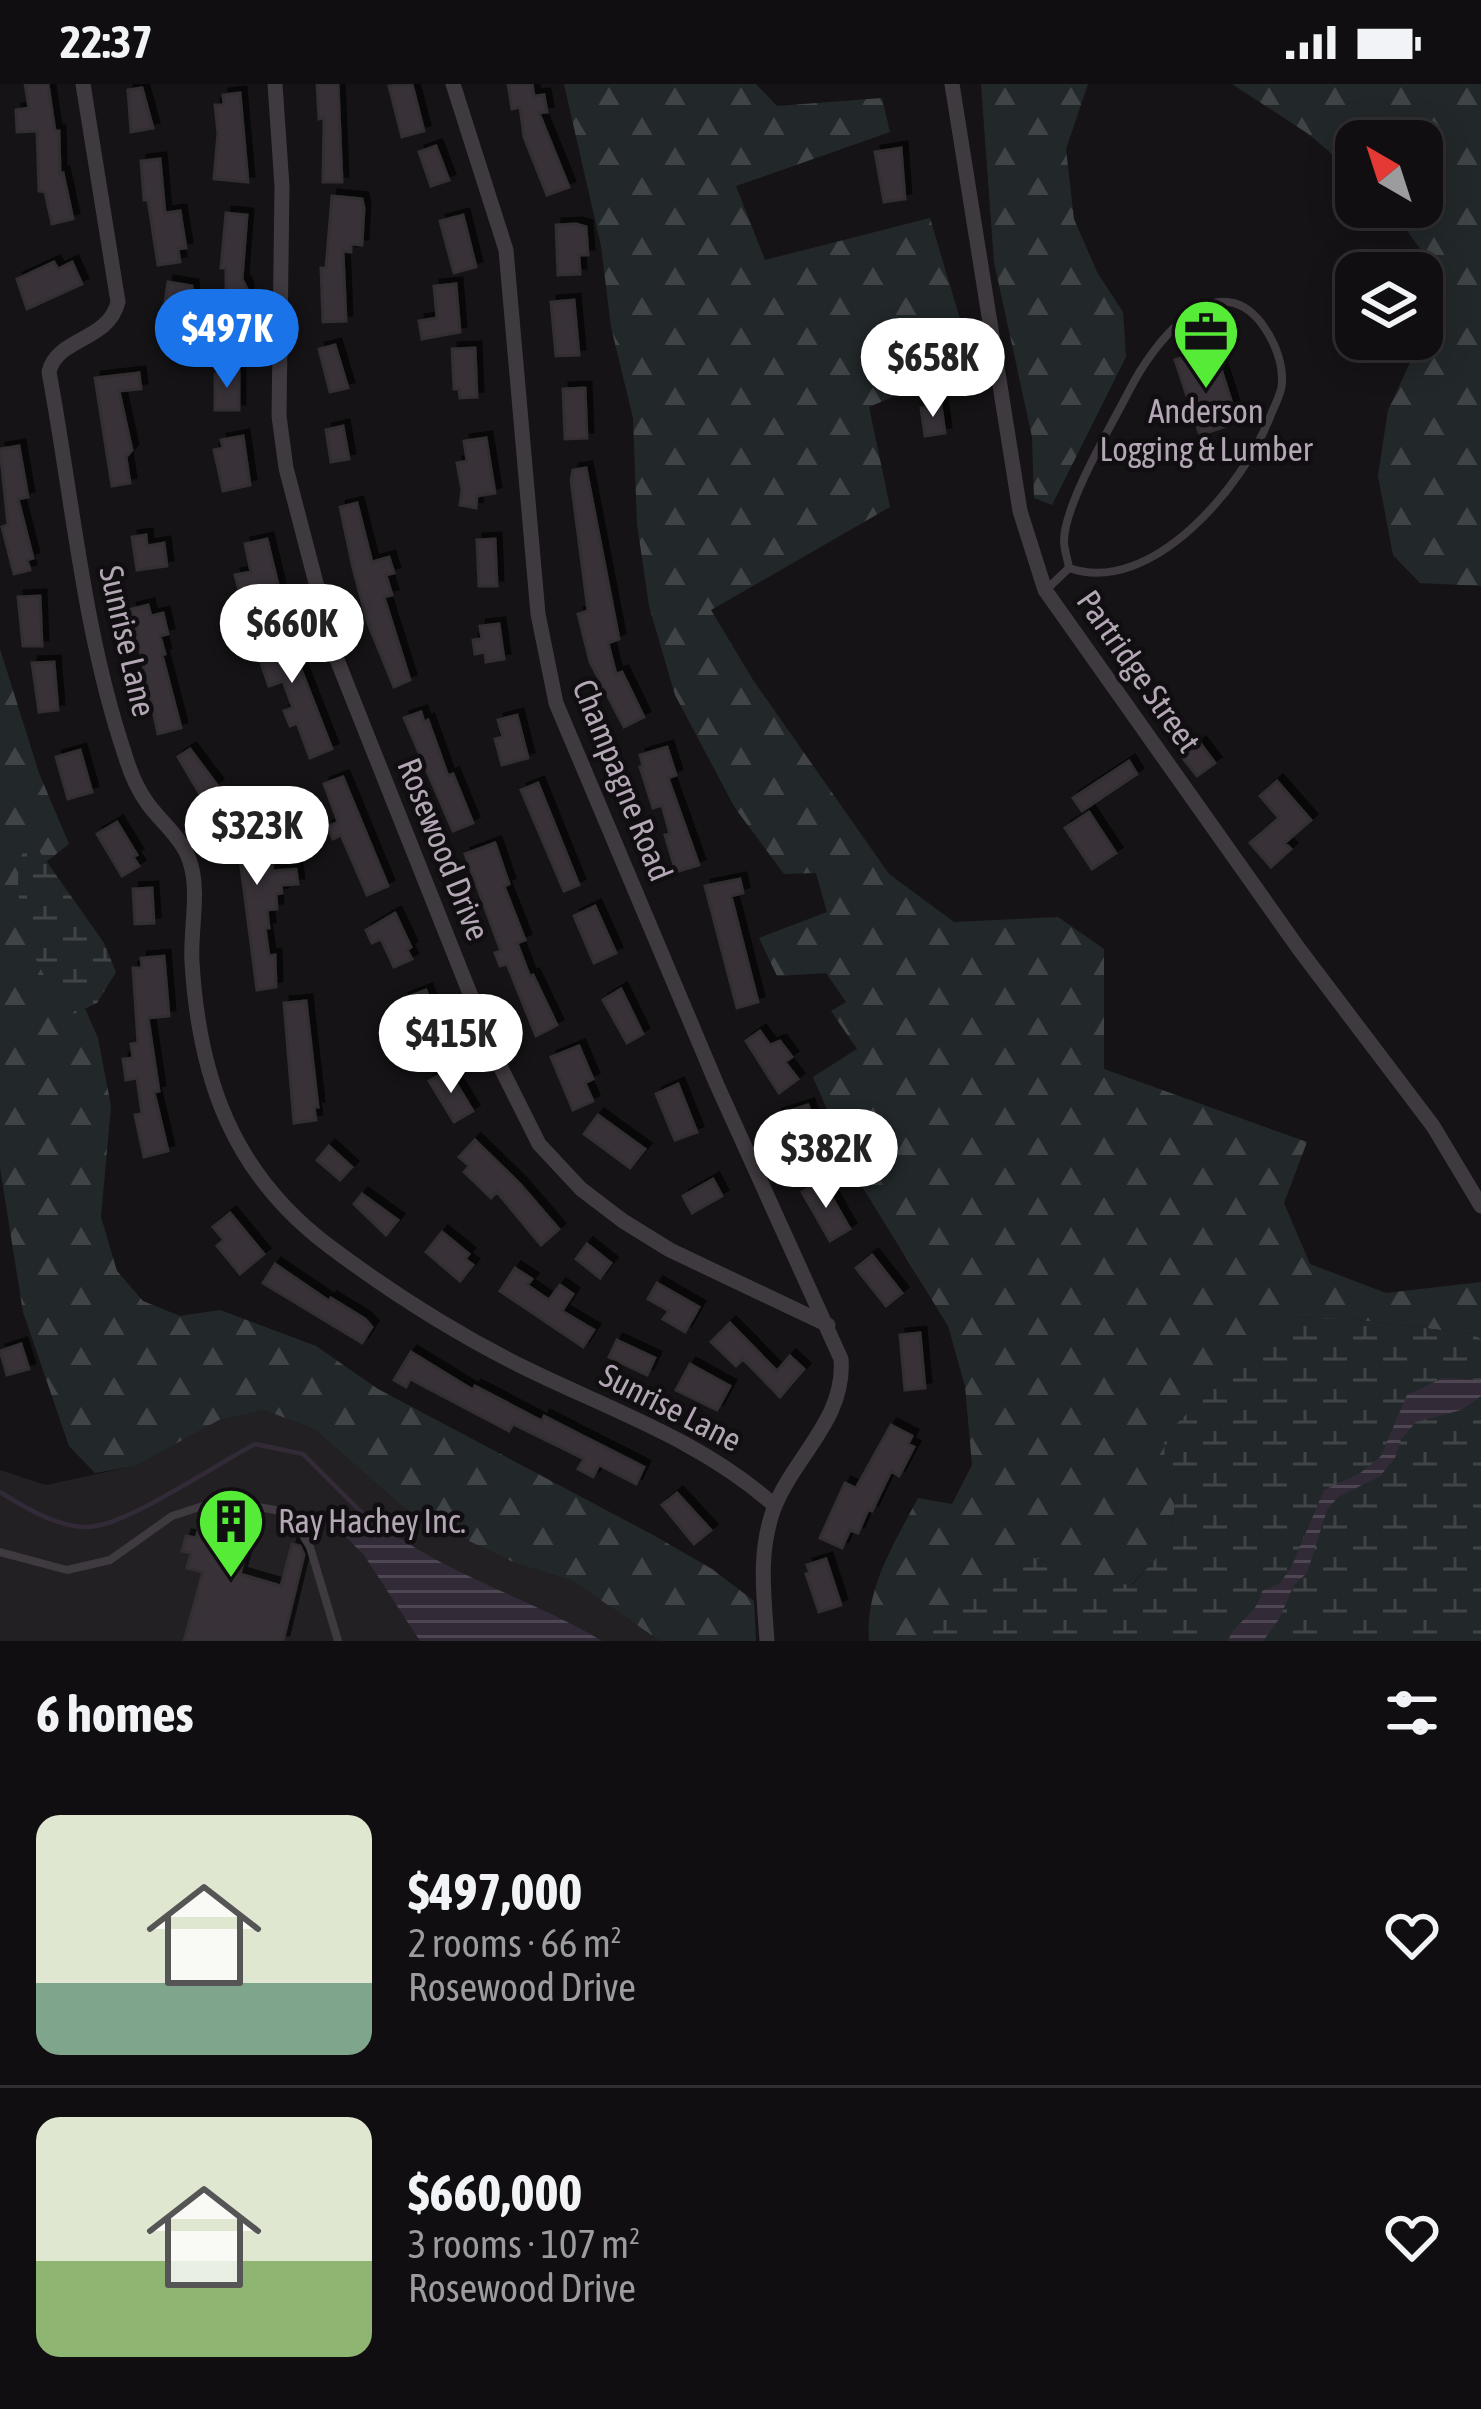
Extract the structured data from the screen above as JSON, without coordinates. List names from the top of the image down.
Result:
{
  "streets": {
    "street": [
      "Sunrise Lane",
      "Partridge Street",
      "Champagne Road",
      "Rosewood Drive"
    ]
  },
  "crossings": [
    ["Sunrise Lane", "Champagne Road"],
    ["Champagne Road", "Rosewood Drive"]
  ],
  "places": {
    "office": ["Anderson Logging & Lumber"],
    "building": ["Ray Hachey Inc."]
  },
  "north": "top left",
  "page": {
    "status": "22:37",
    "price": [
      "$497K",
      "$658K",
      "$660K",
      "$323K",
      "$415K",
      "$382K"
    ],
    "heading": "6 homes",
    "list": [
      {
        "name": "$497,000",
        "note": "2 rooms · 66 m² · Rosewood Drive"
      },
      {
        "name": "$660,000",
        "note": "3 rooms · 107 m² · Rosewood Drive"
      }
    ]
  }
}
